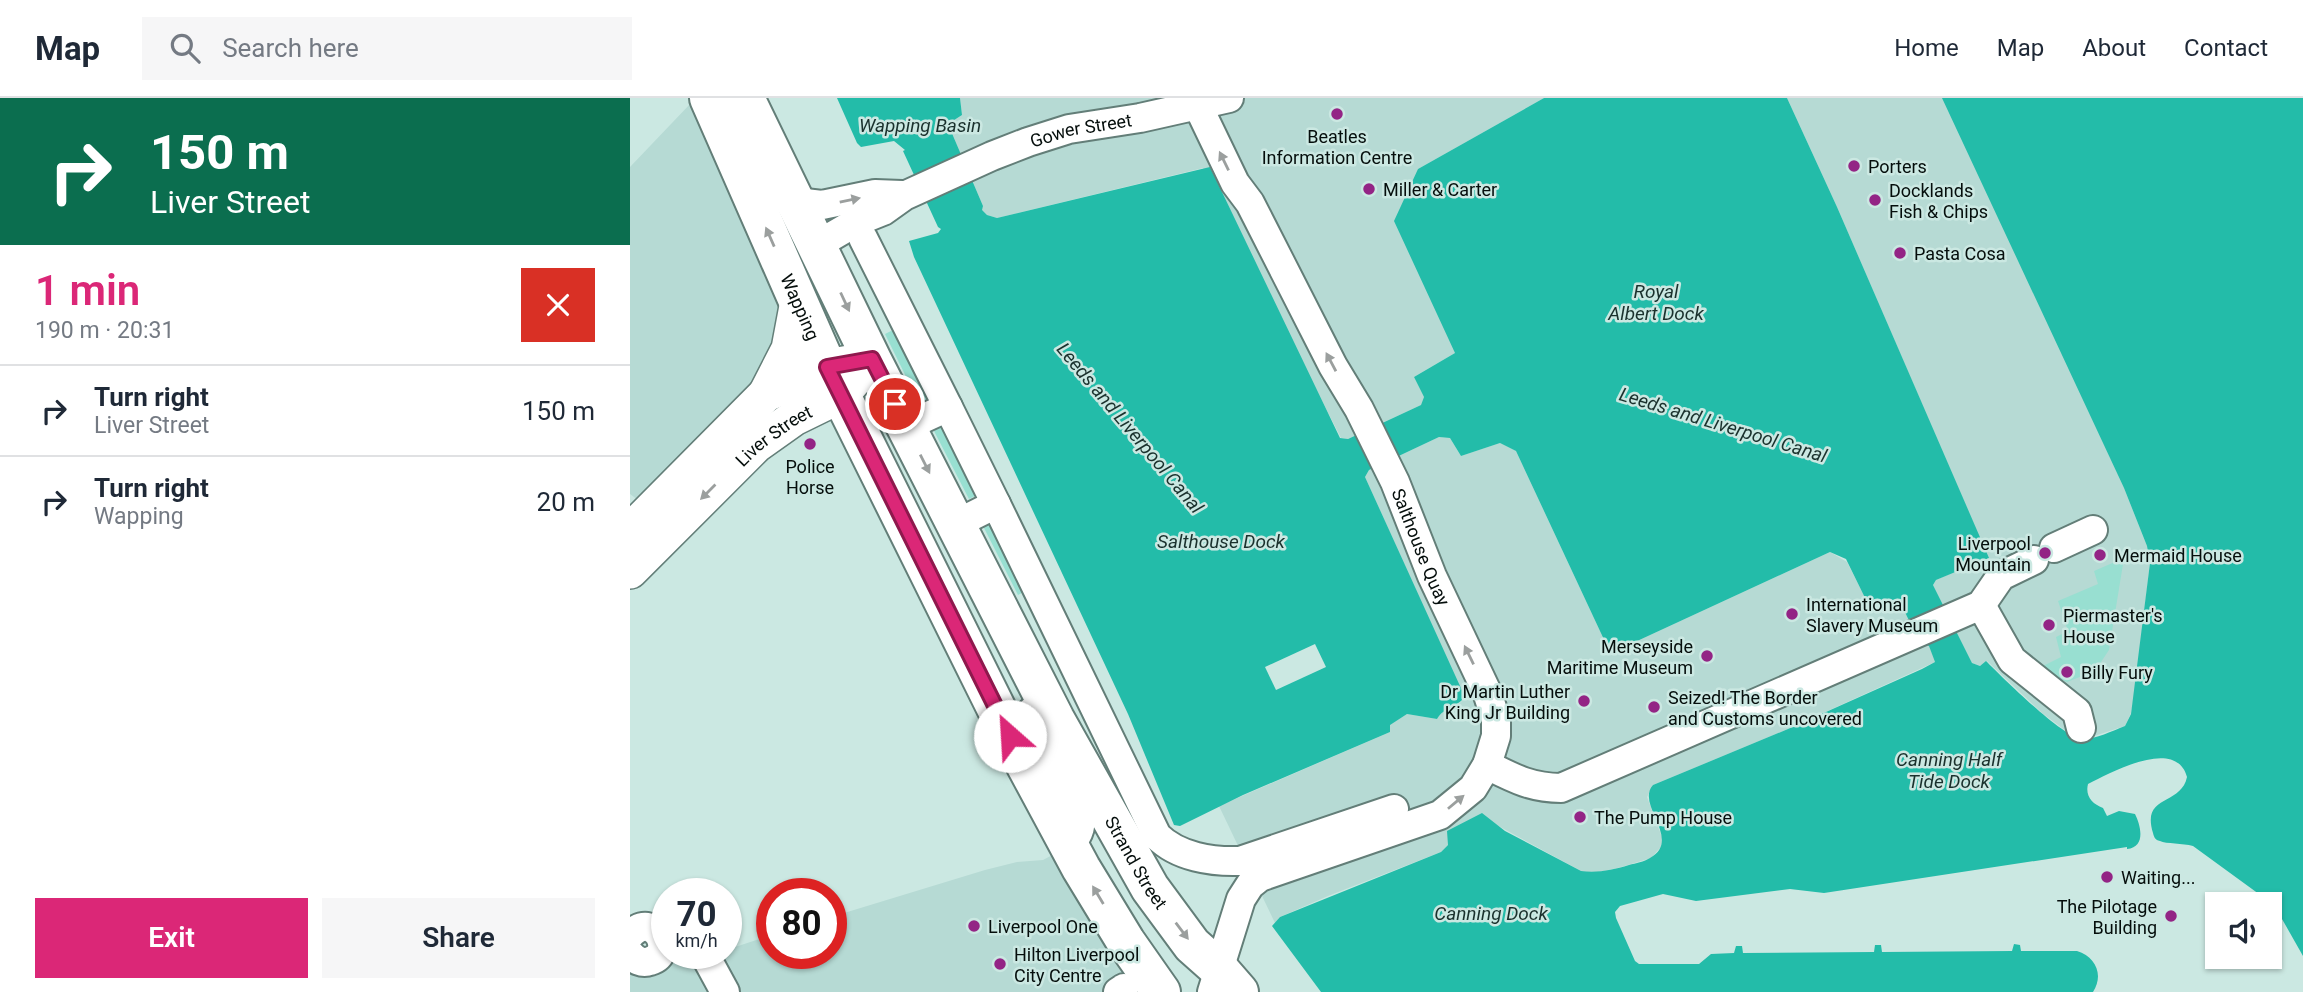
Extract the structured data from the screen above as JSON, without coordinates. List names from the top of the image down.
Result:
{
  "streets": {
    "highway": ["Wapping", "Strand Street"],
    "main road": ["Liver Street"],
    "street": ["Gower Street", "Salthouse Quay"]
  },
  "crossings": [
    ["Gower Street", "Salthouse Quay"],
    ["Wapping", "Liver Street"],
    ["Wapping", "Strand Street"],
    ["Salthouse Quay", "Strand Street"]
  ],
  "one_way": ["Salthouse Quay"],
  "water": [
    "Wapping Basin",
    "Royal Albert Dock",
    "Leeds and Liverpool Canal",
    "Salthouse Dock",
    "Canning Half Tide Dock",
    "Canning Dock"
  ],
  "places": [
    "Beatles Information Centre",
    "Porters",
    "Miller & Carter",
    "Docklands Fish & Chips",
    "Pasta Cosa",
    "Police Horse",
    "Liverpool Mountain",
    "Mermaid House",
    "International Slavery Museum",
    "Piermaster's House",
    "Merseyside Maritime Museum",
    "Billy Fury",
    "Dr Martin Luther King Jr Building",
    "Seized! The Border and Customs uncovered",
    "The Pump House",
    "Waiting...",
    "The Pilotage Building",
    "Liverpool One",
    "Hilton Liverpool City Centre"
  ],
  "page": {
    "header": "Map",
    "search": "Search here",
    "nav": [
      "Home",
      "Map",
      "About",
      "Contact"
    ],
    "turn": ["150 m", "Liver Street"],
    "heading": ["1 min", "190 m · 20:31"],
    "list": [
      {
        "name": "Turn right",
        "note": "Liver Street",
        "value": "150 m"
      },
      {
        "name": "Turn right",
        "note": "Wapping",
        "value": "20 m"
      }
    ],
    "speed": "70 km/h",
    "limit": "80",
    "buttons": ["Exit", "Share"]
  }
}
